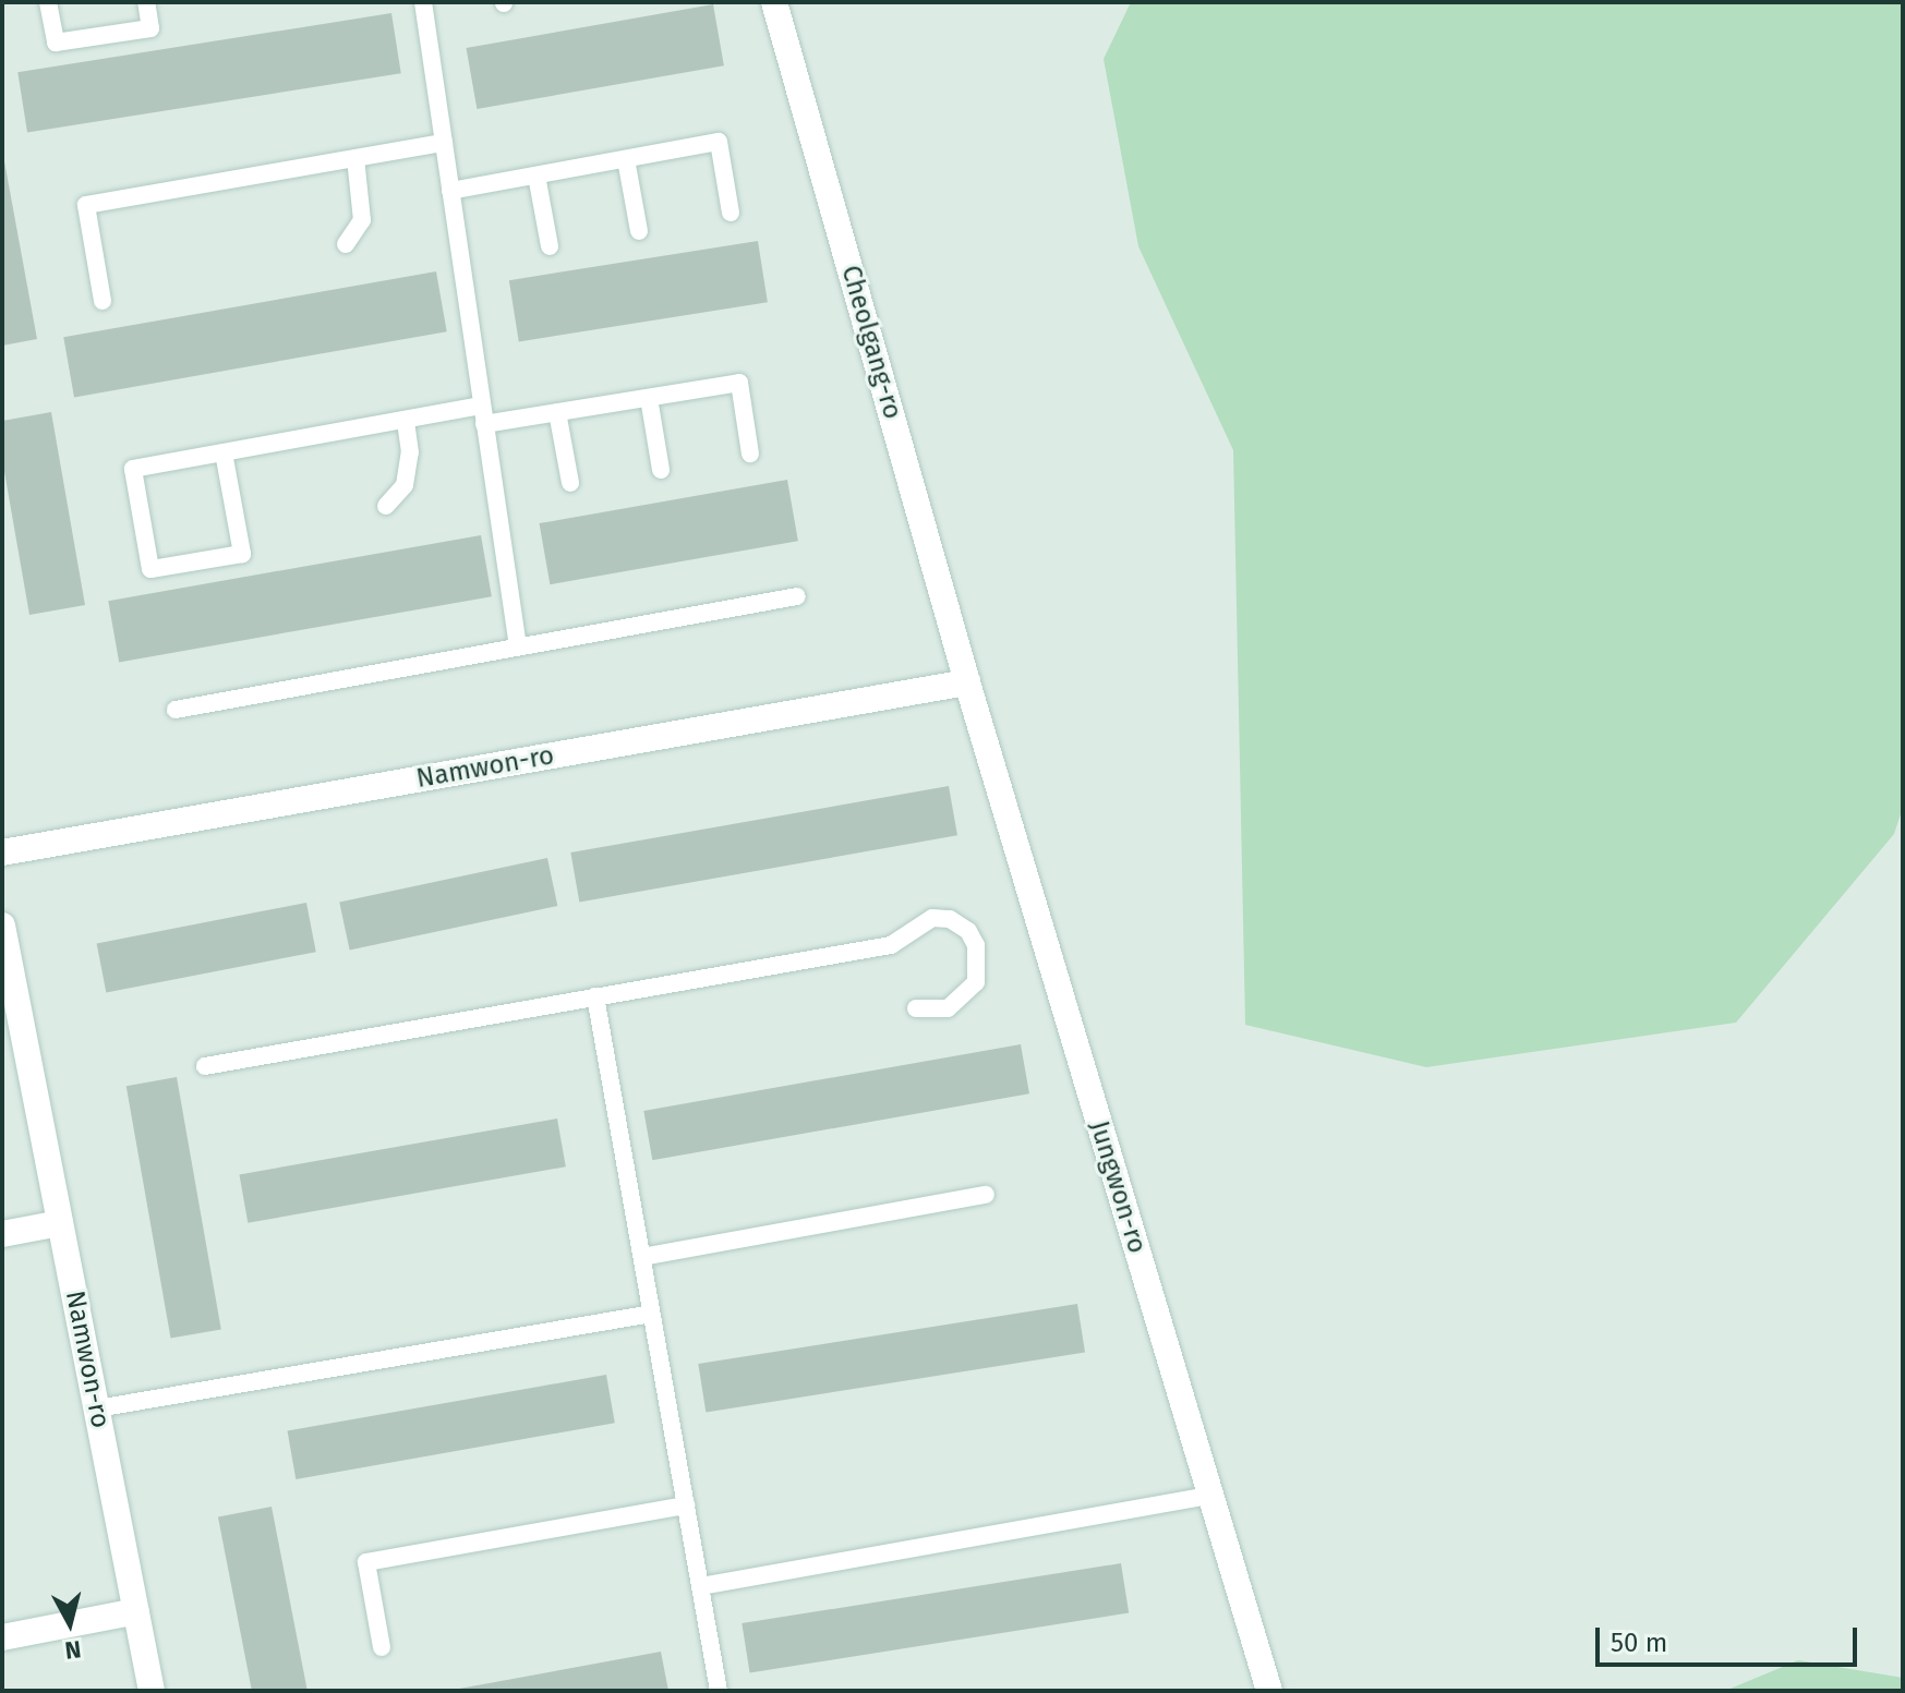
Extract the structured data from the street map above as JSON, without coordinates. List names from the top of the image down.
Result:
{
  "streets": {
    "street": ["Cheolgang-ro", "Namwon-ro", "Jungwon-ro"]
  },
  "crossings": [
    ["Cheolgang-ro", "Namwon-ro"],
    ["Cheolgang-ro", "Jungwon-ro"],
    ["Namwon-ro", "Jungwon-ro"]
  ],
  "scale_bar": "50 m",
  "north": "bottom"
}
